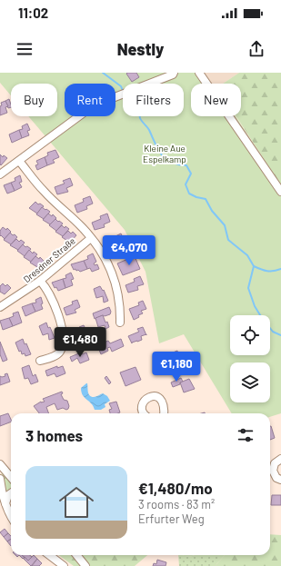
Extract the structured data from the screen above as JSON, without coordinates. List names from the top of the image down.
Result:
{
  "streets": {
    "street": ["Dresdner Straße"]
  },
  "parks": ["Kleine Aue Espelkamp"],
  "page": {
    "status": "11:02",
    "header": "Nestly",
    "chip": [
      "Buy",
      "Rent",
      "Filters",
      "New"
    ],
    "price": ["€4,070", "€1,480", "€1,180"],
    "heading": "3 homes",
    "list": [
      {
        "name": "€1,480/mo",
        "note": "3 rooms · 83 m² · Erfurter Weg"
      }
    ]
  }
}
